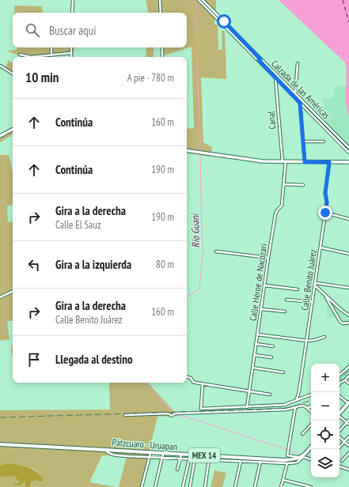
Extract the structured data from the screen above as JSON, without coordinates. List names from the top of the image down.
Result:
{
  "streets": {
    "main road": ["Pátzcuaro - Uruapan", "MEX 14"],
    "street": [
      "Calzada de las Américas",
      "Canal",
      "Calle Benito Juárez",
      "Calle Héroe de Nacozari"
    ]
  },
  "crossings": [
    ["Calzada de las Américas", "Canal"]
  ],
  "water": ["Río Guani"],
  "page": {
    "search": "Buscar aquí",
    "heading": ["10 min", "A pie · 780 m"],
    "list": [
      ["Continúa", "160 m"],
      ["Continúa", "190 m"],
      ["Gira a la derecha", "Calle El Sauz", "190 m"],
      ["Gira a la izquierda", "80 m"],
      ["Gira a la derecha", "Calle Benito Juárez", "160 m"],
      "Llegada al destino"
    ],
    "map_buttons": ["+", "−"]
  }
}
